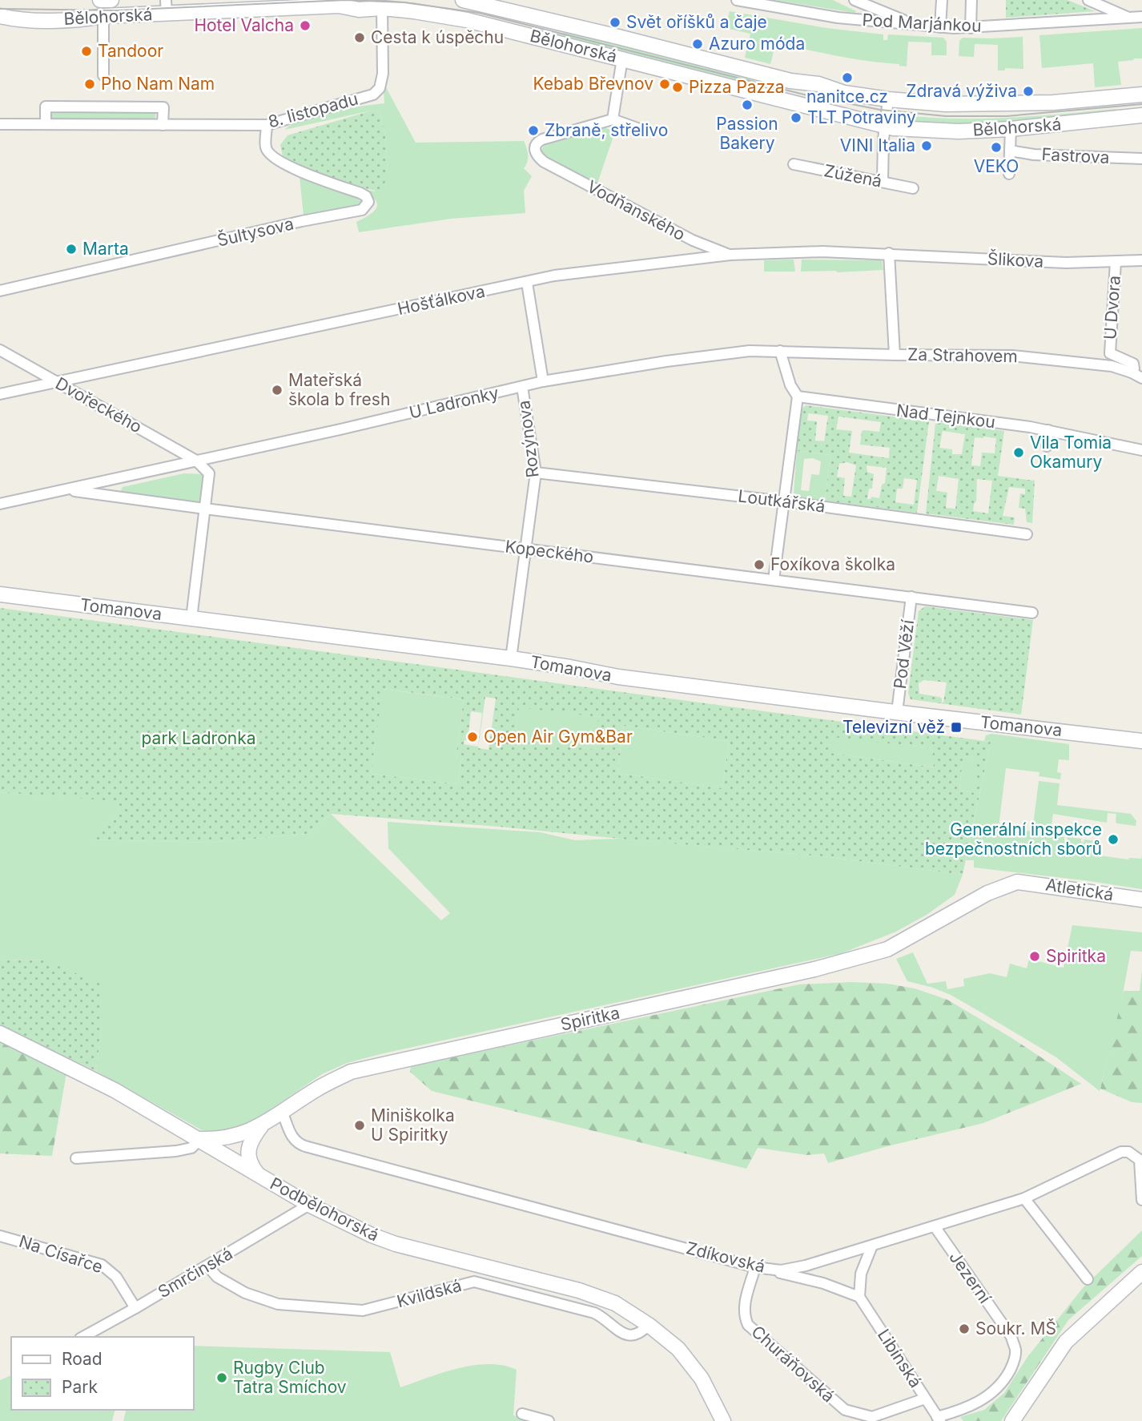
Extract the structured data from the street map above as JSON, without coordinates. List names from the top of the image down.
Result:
{
  "streets": {
    "street": [
      "Bělohorská",
      "Pod Marjánkou",
      "8. listopadu",
      "Fastrova",
      "Zúžená",
      "Vodňanského",
      "Šultysova",
      "Šlikova",
      "Hošťálkova",
      "U Dvora",
      "Za Strahovem",
      "U Ladronky",
      "Dvořeckého",
      "Nad Tejnkou",
      "Rozýnova",
      "Loutkářská",
      "Kopeckého",
      "Tomanova",
      "Pod Věží",
      "Atletická",
      "Spiritka",
      "Podbělohorská",
      "Na Císařce",
      "Zdíkovská",
      "Smrčinská",
      "Jezerní",
      "Kvildská",
      "Libínská",
      "Churáňovská"
    ]
  },
  "crossings": [
    ["Bělohorská", "8. listopadu"],
    ["8. listopadu", "Šultysova"],
    ["Vodňanského", "Hošťálkova"],
    ["Šlikova", "Hošťálkova"],
    ["Šlikova", "U Dvora"],
    ["Hošťálkova", "Dvořeckého"],
    ["Hošťálkova", "Rozýnova"],
    ["U Dvora", "Za Strahovem"],
    ["Za Strahovem", "U Ladronky"],
    ["U Ladronky", "Dvořeckého"],
    ["U Ladronky", "Rozýnova"],
    ["U Ladronky", "Kopeckého"],
    ["Rozýnova", "Loutkářská"],
    ["Rozýnova", "Kopeckého"],
    ["Rozýnova", "Tomanova"],
    ["Kopeckého", "Pod Věží"],
    ["Tomanova", "Pod Věží"],
    ["Atletická", "Spiritka"],
    ["Spiritka", "Podbělohorská"],
    ["Spiritka", "Zdíkovská"],
    ["Podbělohorská", "Smrčinská"],
    ["Podbělohorská", "Kvildská"],
    ["Na Císařce", "Smrčinská"],
    ["Zdíkovská", "Jezerní"],
    ["Zdíkovská", "Churáňovská"],
    ["Smrčinská", "Kvildská"],
    ["Jezerní", "Libínská"],
    ["Libínská", "Churáňovská"]
  ],
  "parks": ["park Ladronka"],
  "places": {
    "other": [
      "Svět oříšků a čaje",
      "Hotel Valcha",
      "Cesta k úspěchu",
      "Azuro móda",
      "Tandoor",
      "nanitce.cz",
      "Pho Nam Nam",
      "Kebab Břevnov",
      "Pizza Pazza",
      "Zdravá výživa",
      "Passion Bakery",
      "TLT Potraviny",
      "Zbraně, střelivo",
      "VINI Italia",
      "VEKO",
      "Marta",
      "Mateřská škola b fresh",
      "Vila Tomia Okamury",
      "Foxíkova školka",
      "Open Air Gym&Bar",
      "Generální inspekce bezpečnostních sborů",
      "Spiritka",
      "Miniškolka U Spiritky",
      "Soukr. MŠ",
      "Rugby Club Tatra Smíchov"
    ],
    "transit": ["Televizní věž"]
  },
  "legend": ["Road", "Park"]
}
